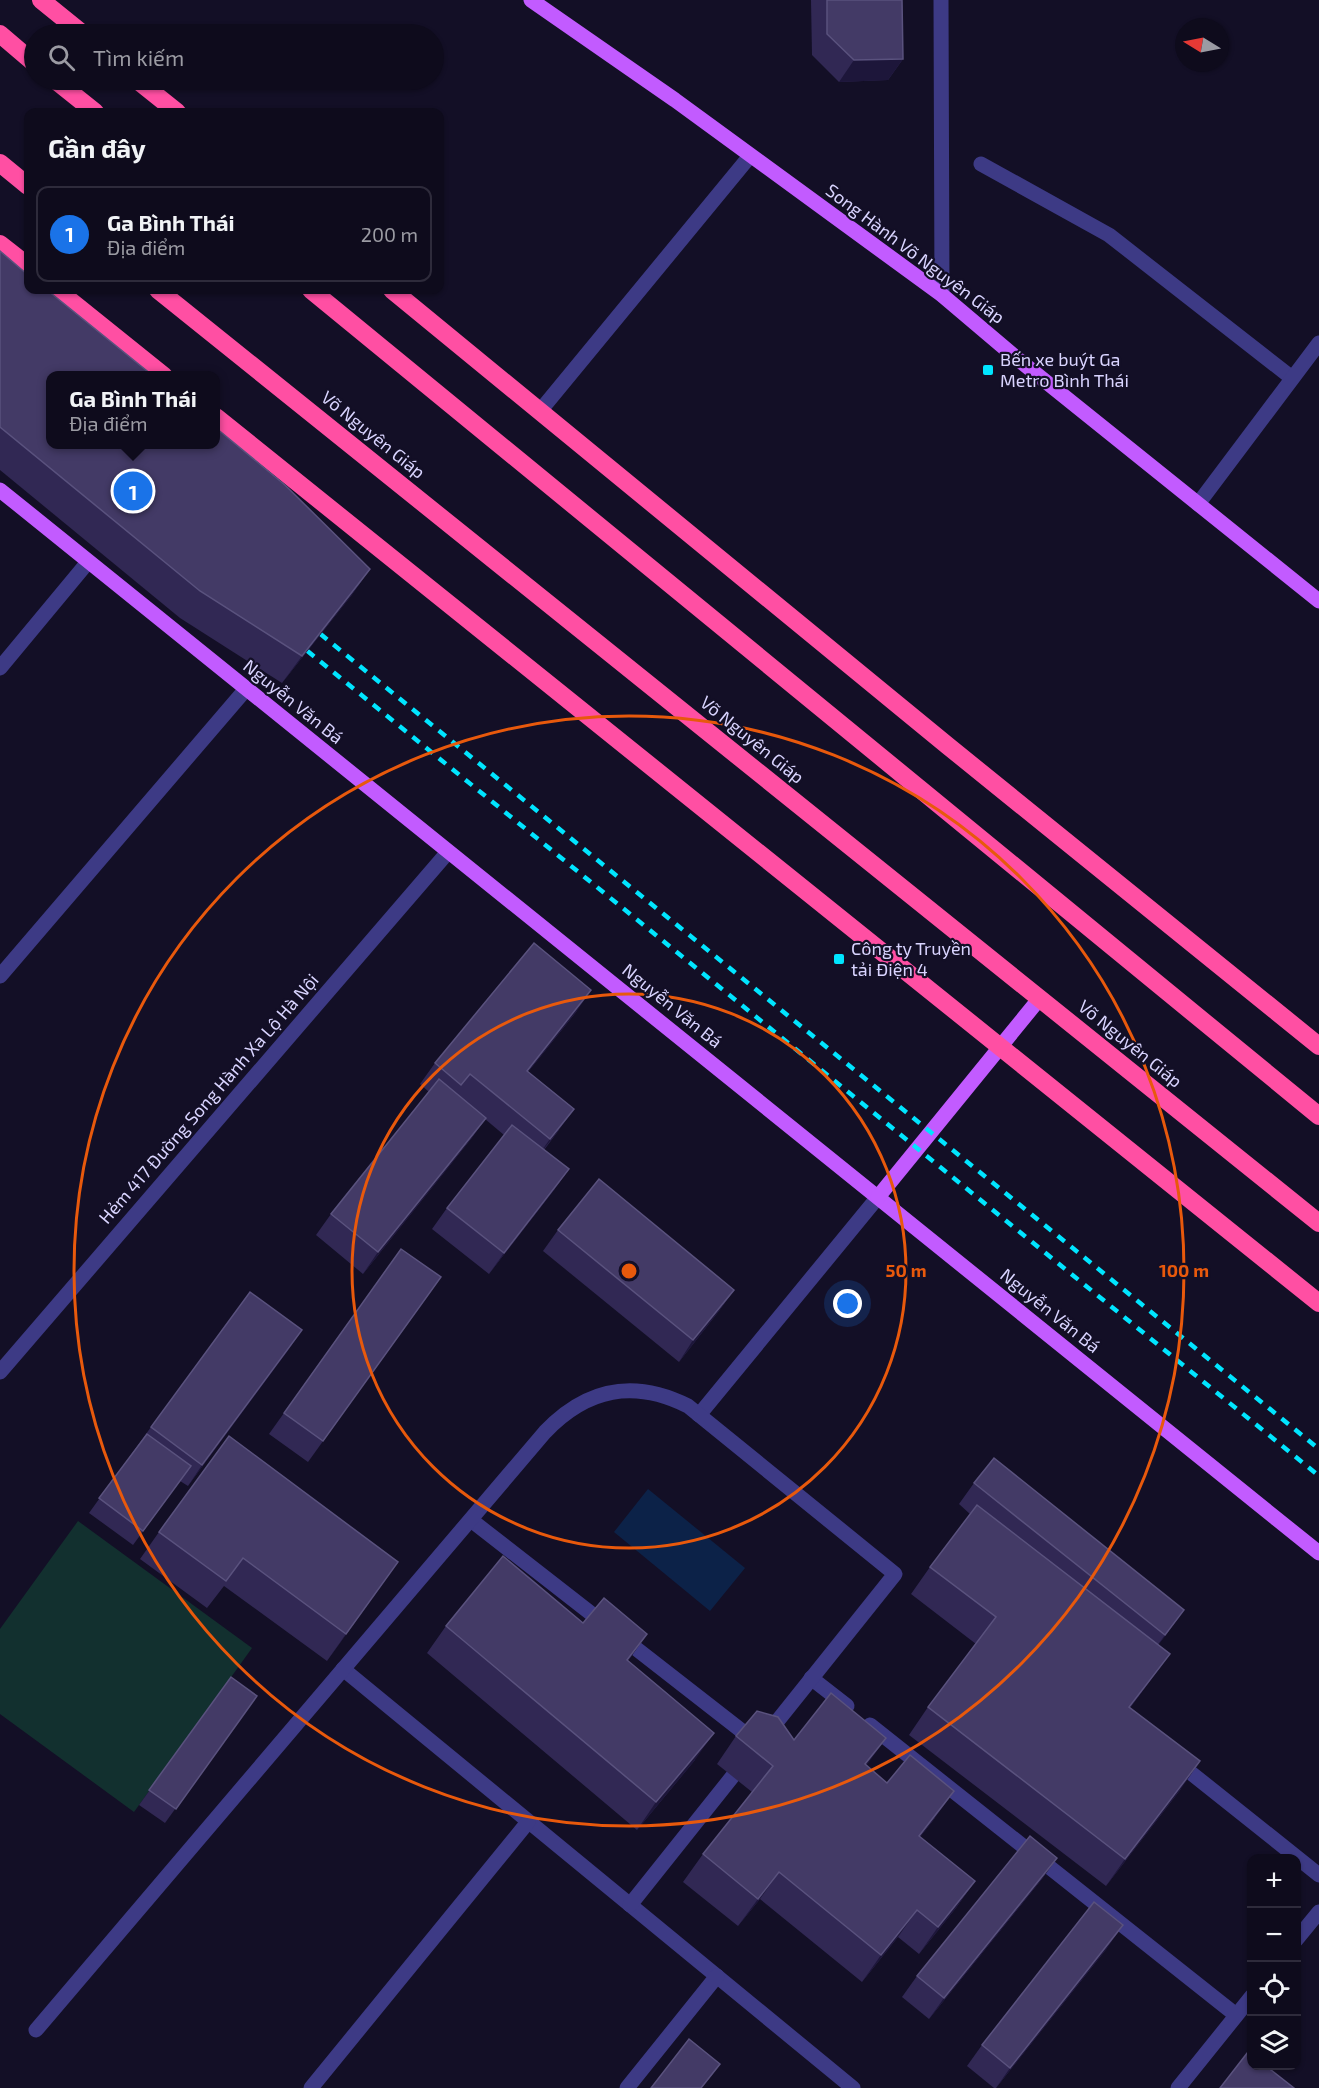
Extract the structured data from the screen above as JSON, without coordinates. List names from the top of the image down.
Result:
{
  "streets": {
    "highway": ["Võ Nguyên Giáp"],
    "main road": ["Song Hành Võ Nguyên Giáp", "Nguyễn Văn Bá"],
    "street": ["Hẻm 417 Đường Song Hành Xa Lộ Hà Nội"]
  },
  "crossings": [
    ["Nguyễn Văn Bá", "Hẻm 417 Đường Song Hành Xa Lộ Hà Nội"]
  ],
  "places": {
    "transit": ["Bến xe buýt Ga Metro Bình Thái", "Công ty Truyền tải Điện 4"]
  },
  "north": "left",
  "page": {
    "search": "Tìm kiếm",
    "heading": "Gần đây",
    "list": [
      {
        "mark": "1",
        "name": "Ga Bình Thái",
        "note": "Địa điểm",
        "value": "200 m"
      }
    ],
    "popup": ["Ga Bình Thái", "Địa điểm"],
    "pins": "1",
    "map_buttons": ["+", "−"]
  },
  "rings": ["50 m", "100 m"]
}
